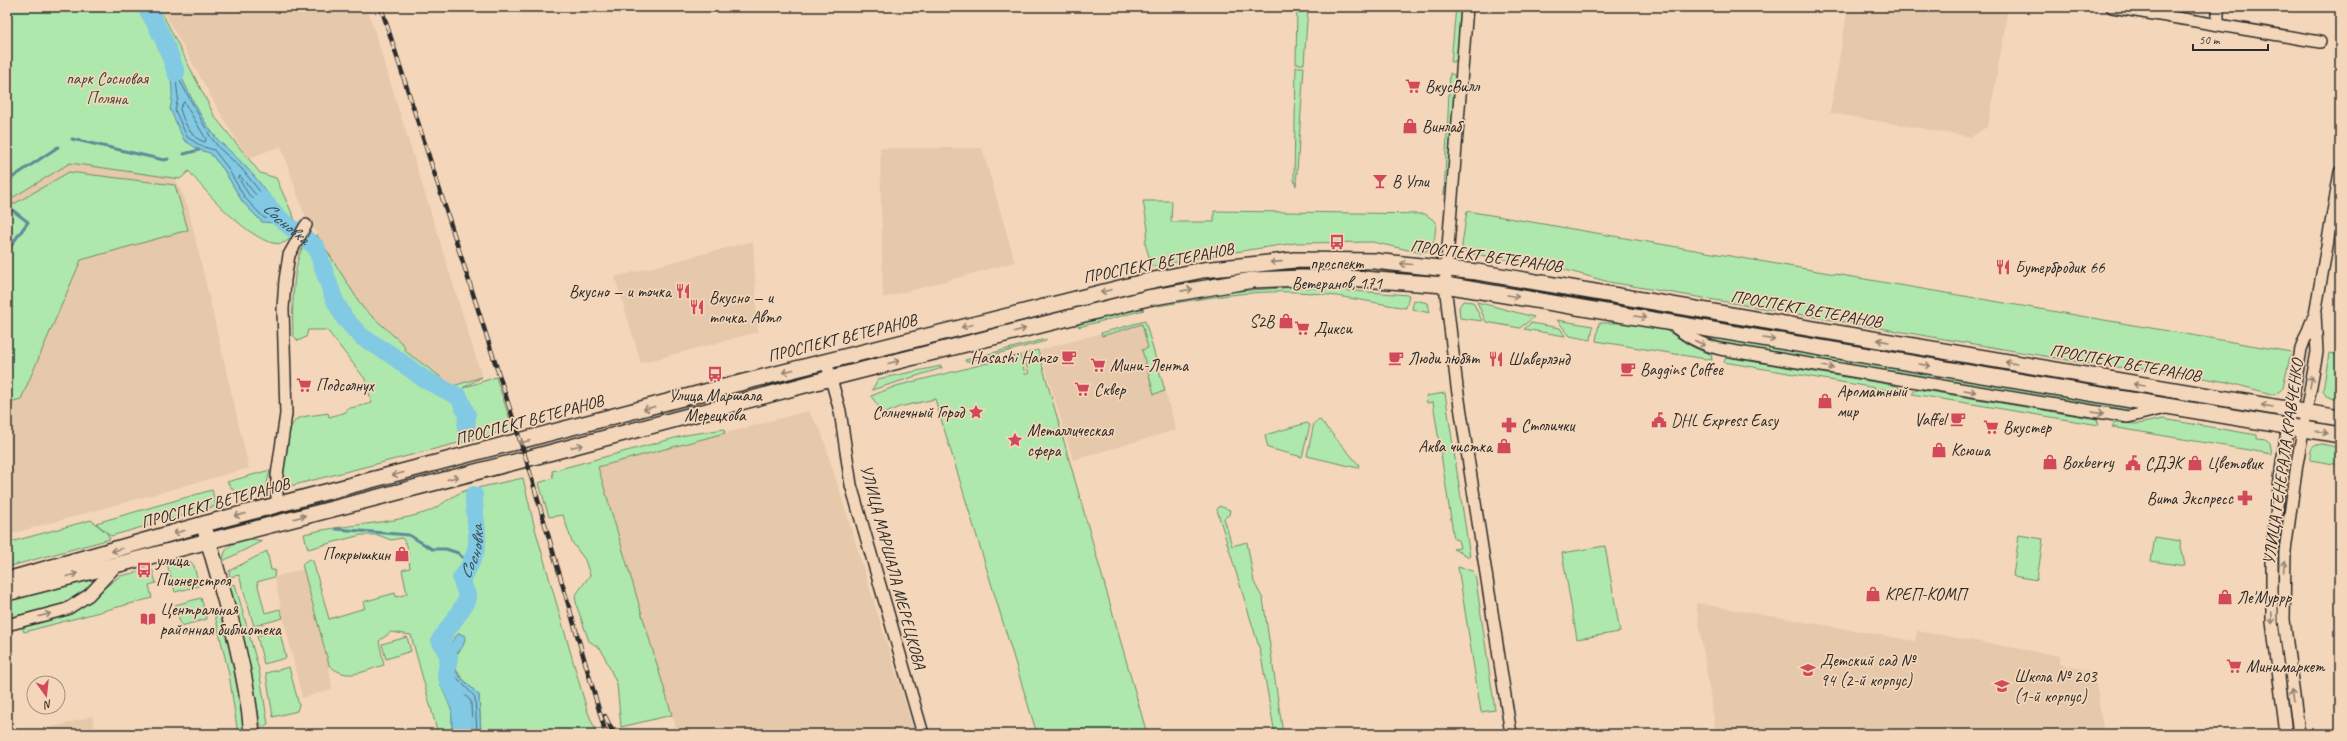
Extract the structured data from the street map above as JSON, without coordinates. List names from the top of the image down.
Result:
{
  "streets": {
    "main road": ["ПРОСПЕКТ ВЕТЕРАНОВ"],
    "street": ["УЛИЦА ГЕНЕРАЛА КРАВЧЕНКО", "УЛИЦА МАРШАЛА МЕРЕЦКОВА"]
  },
  "crossings": [
    ["ПРОСПЕКТ ВЕТЕРАНОВ", "УЛИЦА ГЕНЕРАЛА КРАВЧЕНКО"],
    ["ПРОСПЕКТ ВЕТЕРАНОВ", "УЛИЦА МАРШАЛА МЕРЕЦКОВА"]
  ],
  "water": ["Сосновка"],
  "parks": ["парк Сосновая Поляна"],
  "places": {
    "supermarket": [
      "ВкусВилл",
      "Дикси",
      "Мини-Лента",
      "Подсолнух",
      "Сквер",
      "Вкустер",
      "Минимаркет"
    ],
    "shop": [
      "Винлаб",
      "S2B",
      "Ароматный мир",
      "Аква чистка",
      "Ксюша",
      "Boxberry",
      "Цветовик",
      "Покрышкин",
      "КРЕП-КОМП",
      "Ле'Муррр"
    ],
    "bar": ["В Угли"],
    "bus stop": ["проспект Ветеранов, 171", "Улица Маршала Мерецкова", "улица Пионерстроя"],
    "restaurant": [
      "Бутербродик 66",
      "Вкусно — и точка",
      "Вкусно — и точка. Авто",
      "Шаверлэнд"
    ],
    "cafe": [
      "Hasashi Hanzo",
      "Люди любят",
      "Baggins Coffee",
      "Vaffel"
    ],
    "place": ["Солнечный Город", "Металлическая сфера"],
    "public building": ["DHL Express Easy", "СДЭК"],
    "pharmacy": ["Столички", "Вита Экспресс"],
    "library": ["Центральная районная библиотека"],
    "school or university": ["Детский сад № 94 (2-й корпус)", "Школа № 203 (1-й корпус)"]
  },
  "scale_bar": "50 m",
  "north": "bottom"
}
